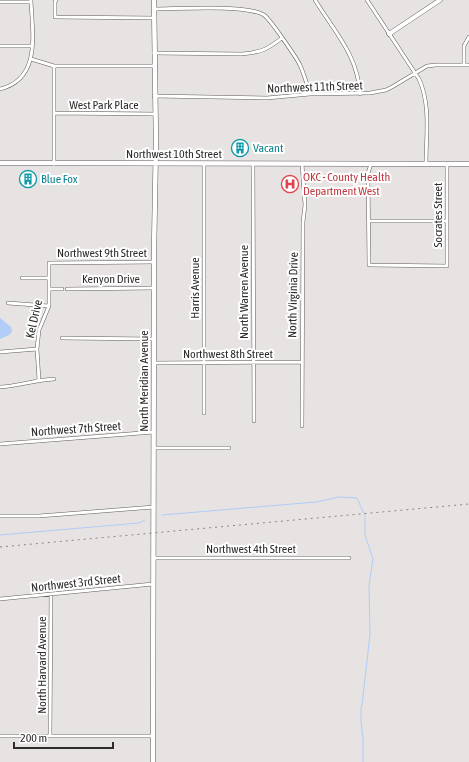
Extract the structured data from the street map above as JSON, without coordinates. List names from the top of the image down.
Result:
{
  "streets": {
    "main road": ["Northwest 10th Street", "North Meridian Avenue"],
    "street": [
      "Northwest 11th Street",
      "West Park Place",
      "Socrates Street",
      "Northwest 9th Street",
      "Kenyon Drive",
      "Harris Avenue",
      "North Warren Avenue",
      "North Virginia Drive",
      "Kel Drive",
      "Northwest 8th Street",
      "Northwest 7th Street",
      "Northwest 4th Street",
      "Northwest 3rd Street",
      "North Harvard Avenue"
    ]
  },
  "crossings": [
    ["Northwest 11th Street", "North Meridian Avenue"],
    ["West Park Place", "North Meridian Avenue"],
    ["Northwest 10th Street", "Socrates Street"],
    ["Northwest 10th Street", "Harris Avenue"],
    ["Northwest 10th Street", "North Warren Avenue"],
    ["Northwest 10th Street", "North Virginia Drive"],
    ["Northwest 10th Street", "North Meridian Avenue"],
    ["Northwest 9th Street", "Kel Drive"],
    ["Northwest 9th Street", "North Meridian Avenue"],
    ["Kenyon Drive", "North Meridian Avenue"],
    ["Harris Avenue", "Northwest 8th Street"],
    ["North Warren Avenue", "Northwest 8th Street"],
    ["North Virginia Drive", "Northwest 8th Street"],
    ["Northwest 8th Street", "North Meridian Avenue"],
    ["North Meridian Avenue", "Northwest 7th Street"],
    ["North Meridian Avenue", "Northwest 4th Street"],
    ["North Meridian Avenue", "Northwest 3rd Street"],
    ["Northwest 3rd Street", "North Harvard Avenue"]
  ],
  "places": {
    "building": ["Vacant", "Blue Fox"],
    "hospital": ["OKC - County Health Department West"]
  },
  "scale_bar": "200 m"
}
